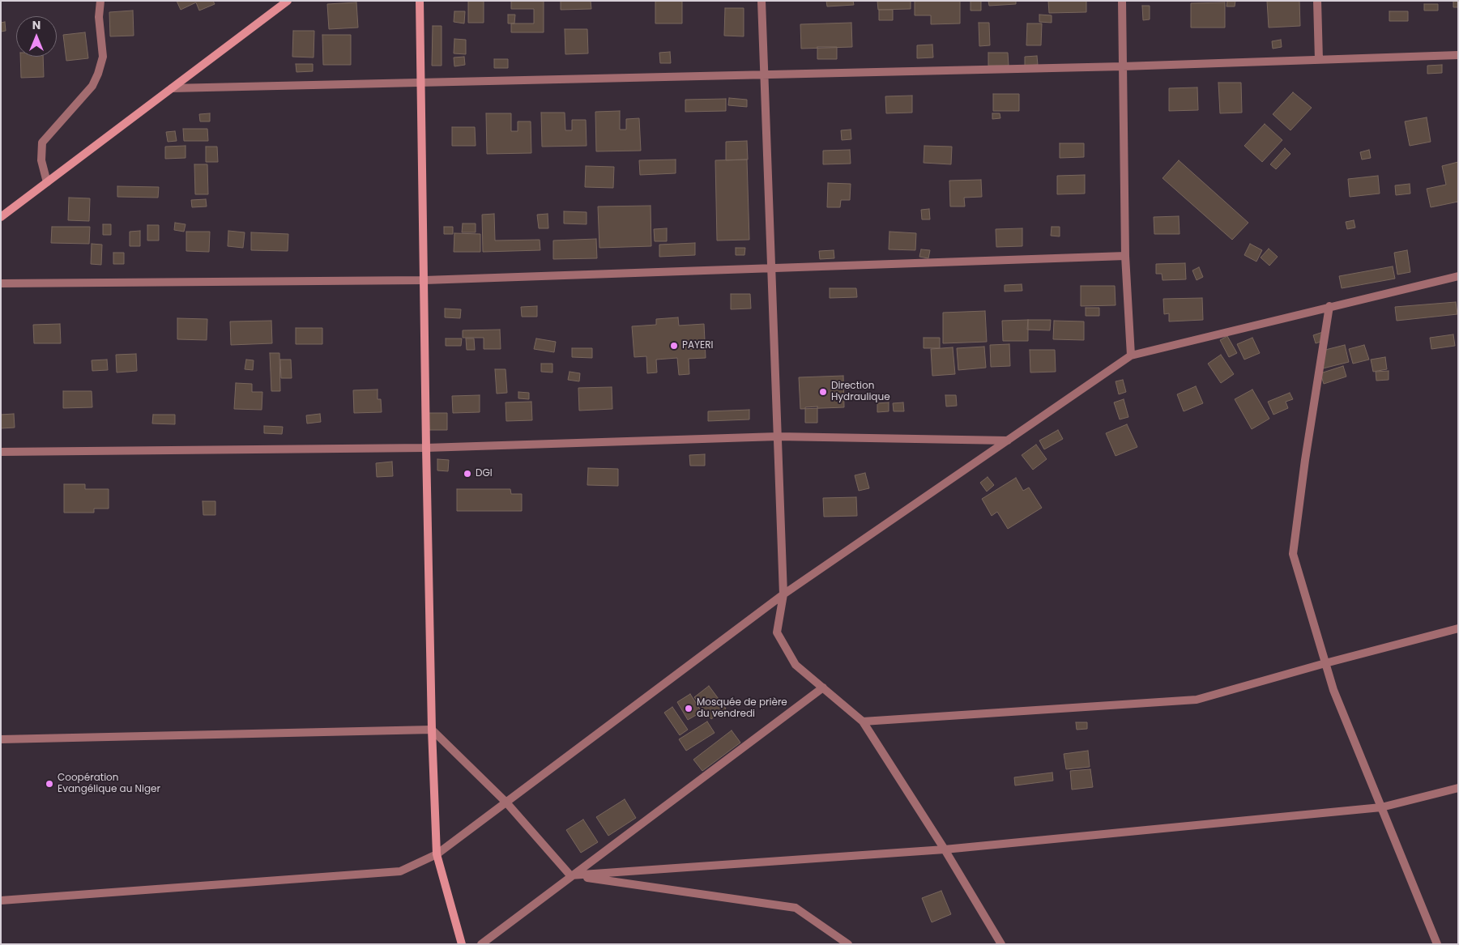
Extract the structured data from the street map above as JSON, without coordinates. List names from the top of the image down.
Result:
{
  "places": [
    "PAYERI",
    "Direction Hydraulique",
    "DGI",
    "Mosquée de prière du vendredi",
    "Coopération Evangélique au Niger"
  ],
  "north": "top"
}
